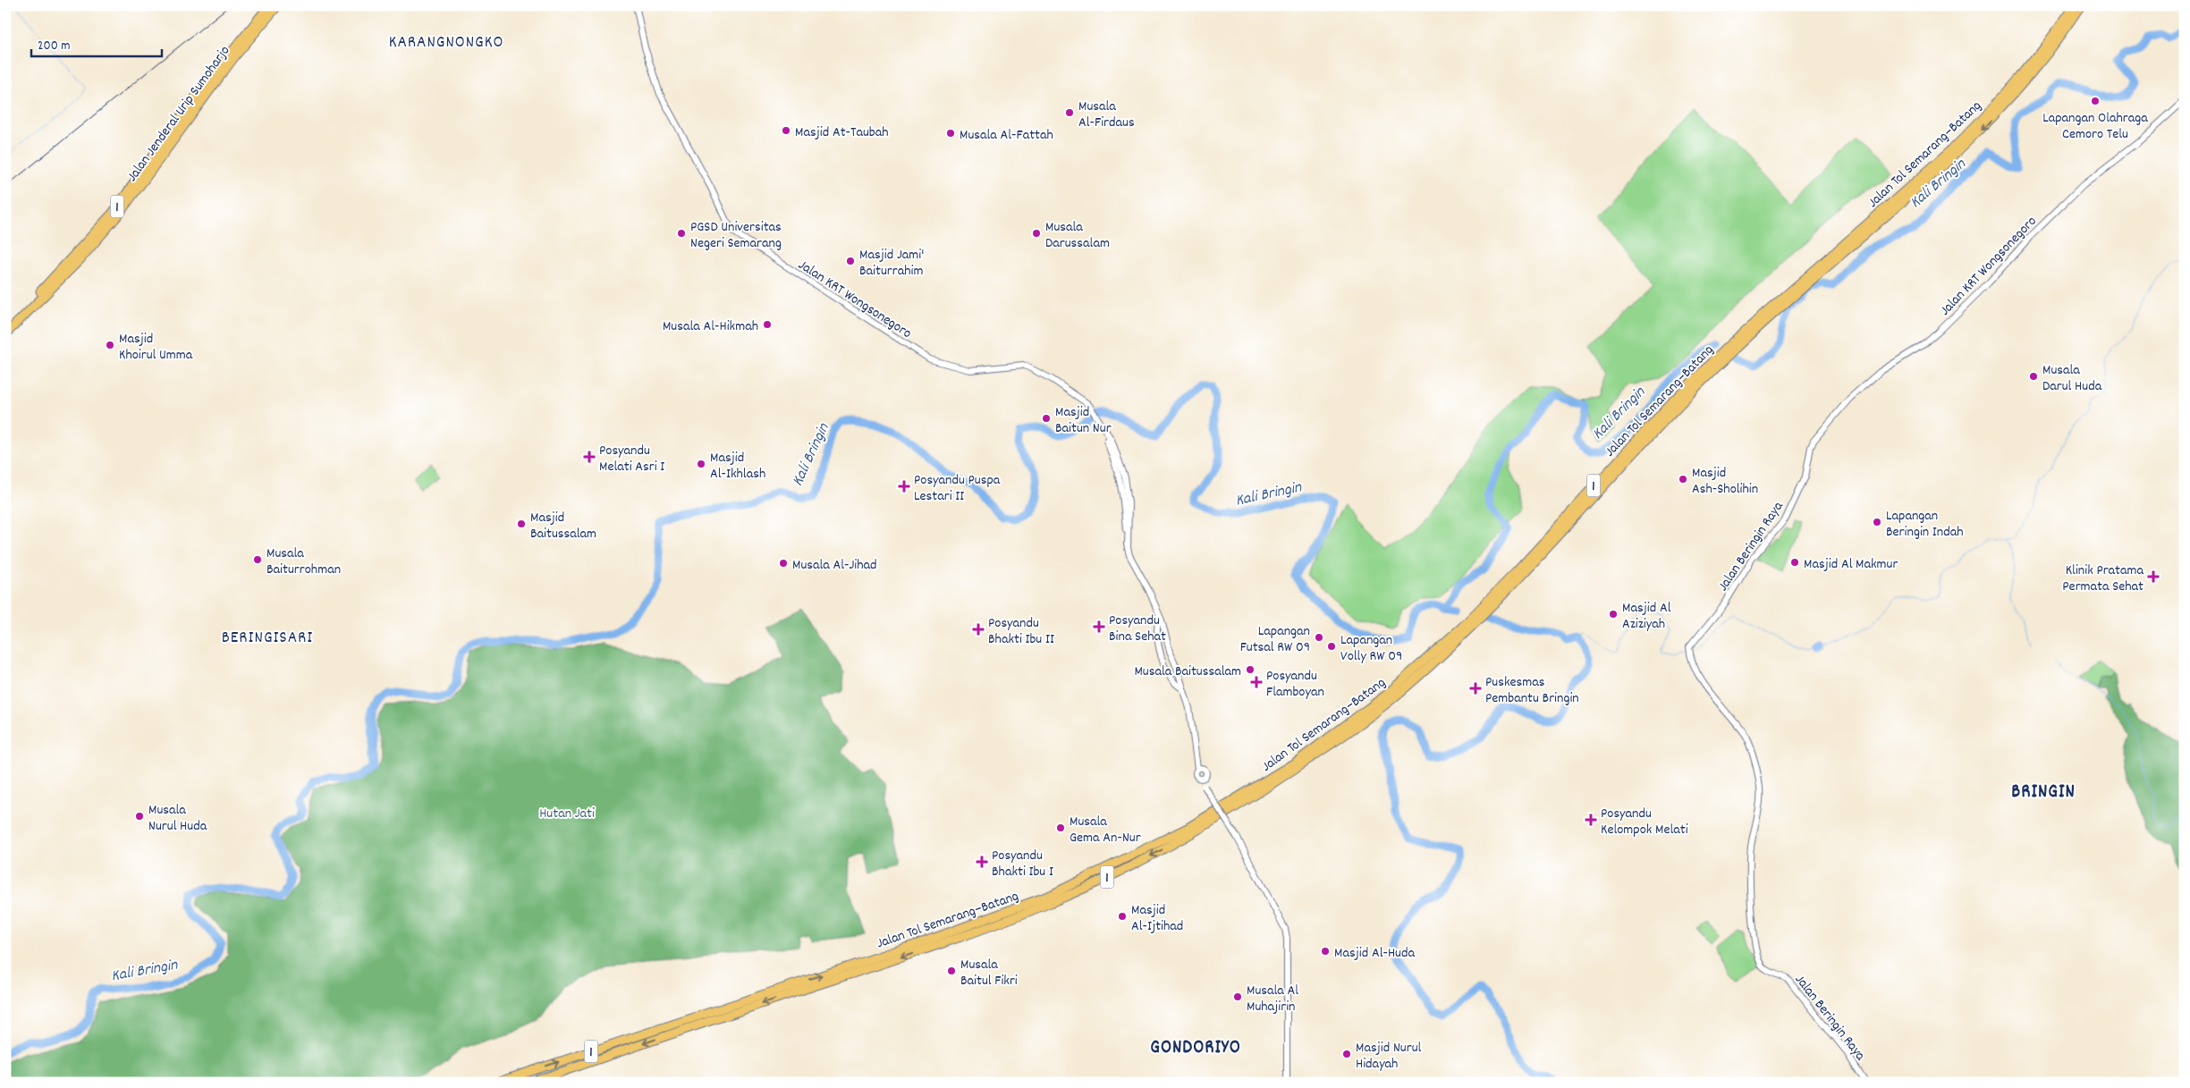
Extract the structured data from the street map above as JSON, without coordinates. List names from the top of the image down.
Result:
{
  "streets": {
    "highway": ["Jalan Jenderal Urip Sumoharjo", "Jalan Tol Semarang–Batang", "1"],
    "street": ["Jalan KRT Wongsonegoro", "Jalan Beringin Raya"]
  },
  "crossings": [
    ["Jalan KRT Wongsonegoro", "Jalan Beringin Raya"]
  ],
  "districts": [
    "KARANGNONGKO",
    "BERINGISARI",
    "BRINGIN",
    "GONDORIYO"
  ],
  "water": ["Kali Bringin"],
  "parks": ["Hutan Jati"],
  "places": {
    "other": [
      "Lapangan Olahraga Cemoro Telu",
      "Musala Al-Firdaus",
      "Masjid At-Taubah",
      "Musala Al-Fattah",
      "PGSD Universitas Negeri Semarang",
      "Musala Darussalam",
      "Masjid Jami' Baiturrahim",
      "Musala Al-Hikmah",
      "Masjid Khoirul Umma",
      "Musala Darul Huda",
      "Masjid Baitun Nur",
      "Masjid Al-Ikhlash",
      "Masjid Ash-Sholihin",
      "Lapangan Beringin Indah",
      "Masjid Baitussalam",
      "Musala Baiturrohman",
      "Masjid Al Makmur",
      "Musala Al-Jihad",
      "Masjid Al Aziziyah",
      "Lapangan Futsal RW 09",
      "Lapangan Volly RW 09",
      "Musala Baitussalam",
      "Musala Nurul Huda",
      "Musala Gema An-Nur",
      "Masjid Al-Ijtihad",
      "Masjid Al-Huda",
      "Musala Baitul Fikri",
      "Musala Al Muhajirin",
      "Masjid Nurul Hidayah"
    ],
    "health": [
      "Posyandu Melati Asri I",
      "Posyandu Puspa Lestari II",
      "Klinik Pratama Permata Sehat",
      "Posyandu Bina Sehat",
      "Posyandu Bhakti Ibu II",
      "Posyandu Flamboyan",
      "Puskesmas Pembantu Bringin",
      "Posyandu Kelompok Melati",
      "Posyandu Bhakti Ibu I"
    ]
  },
  "scale_bar": "200 m"
}
